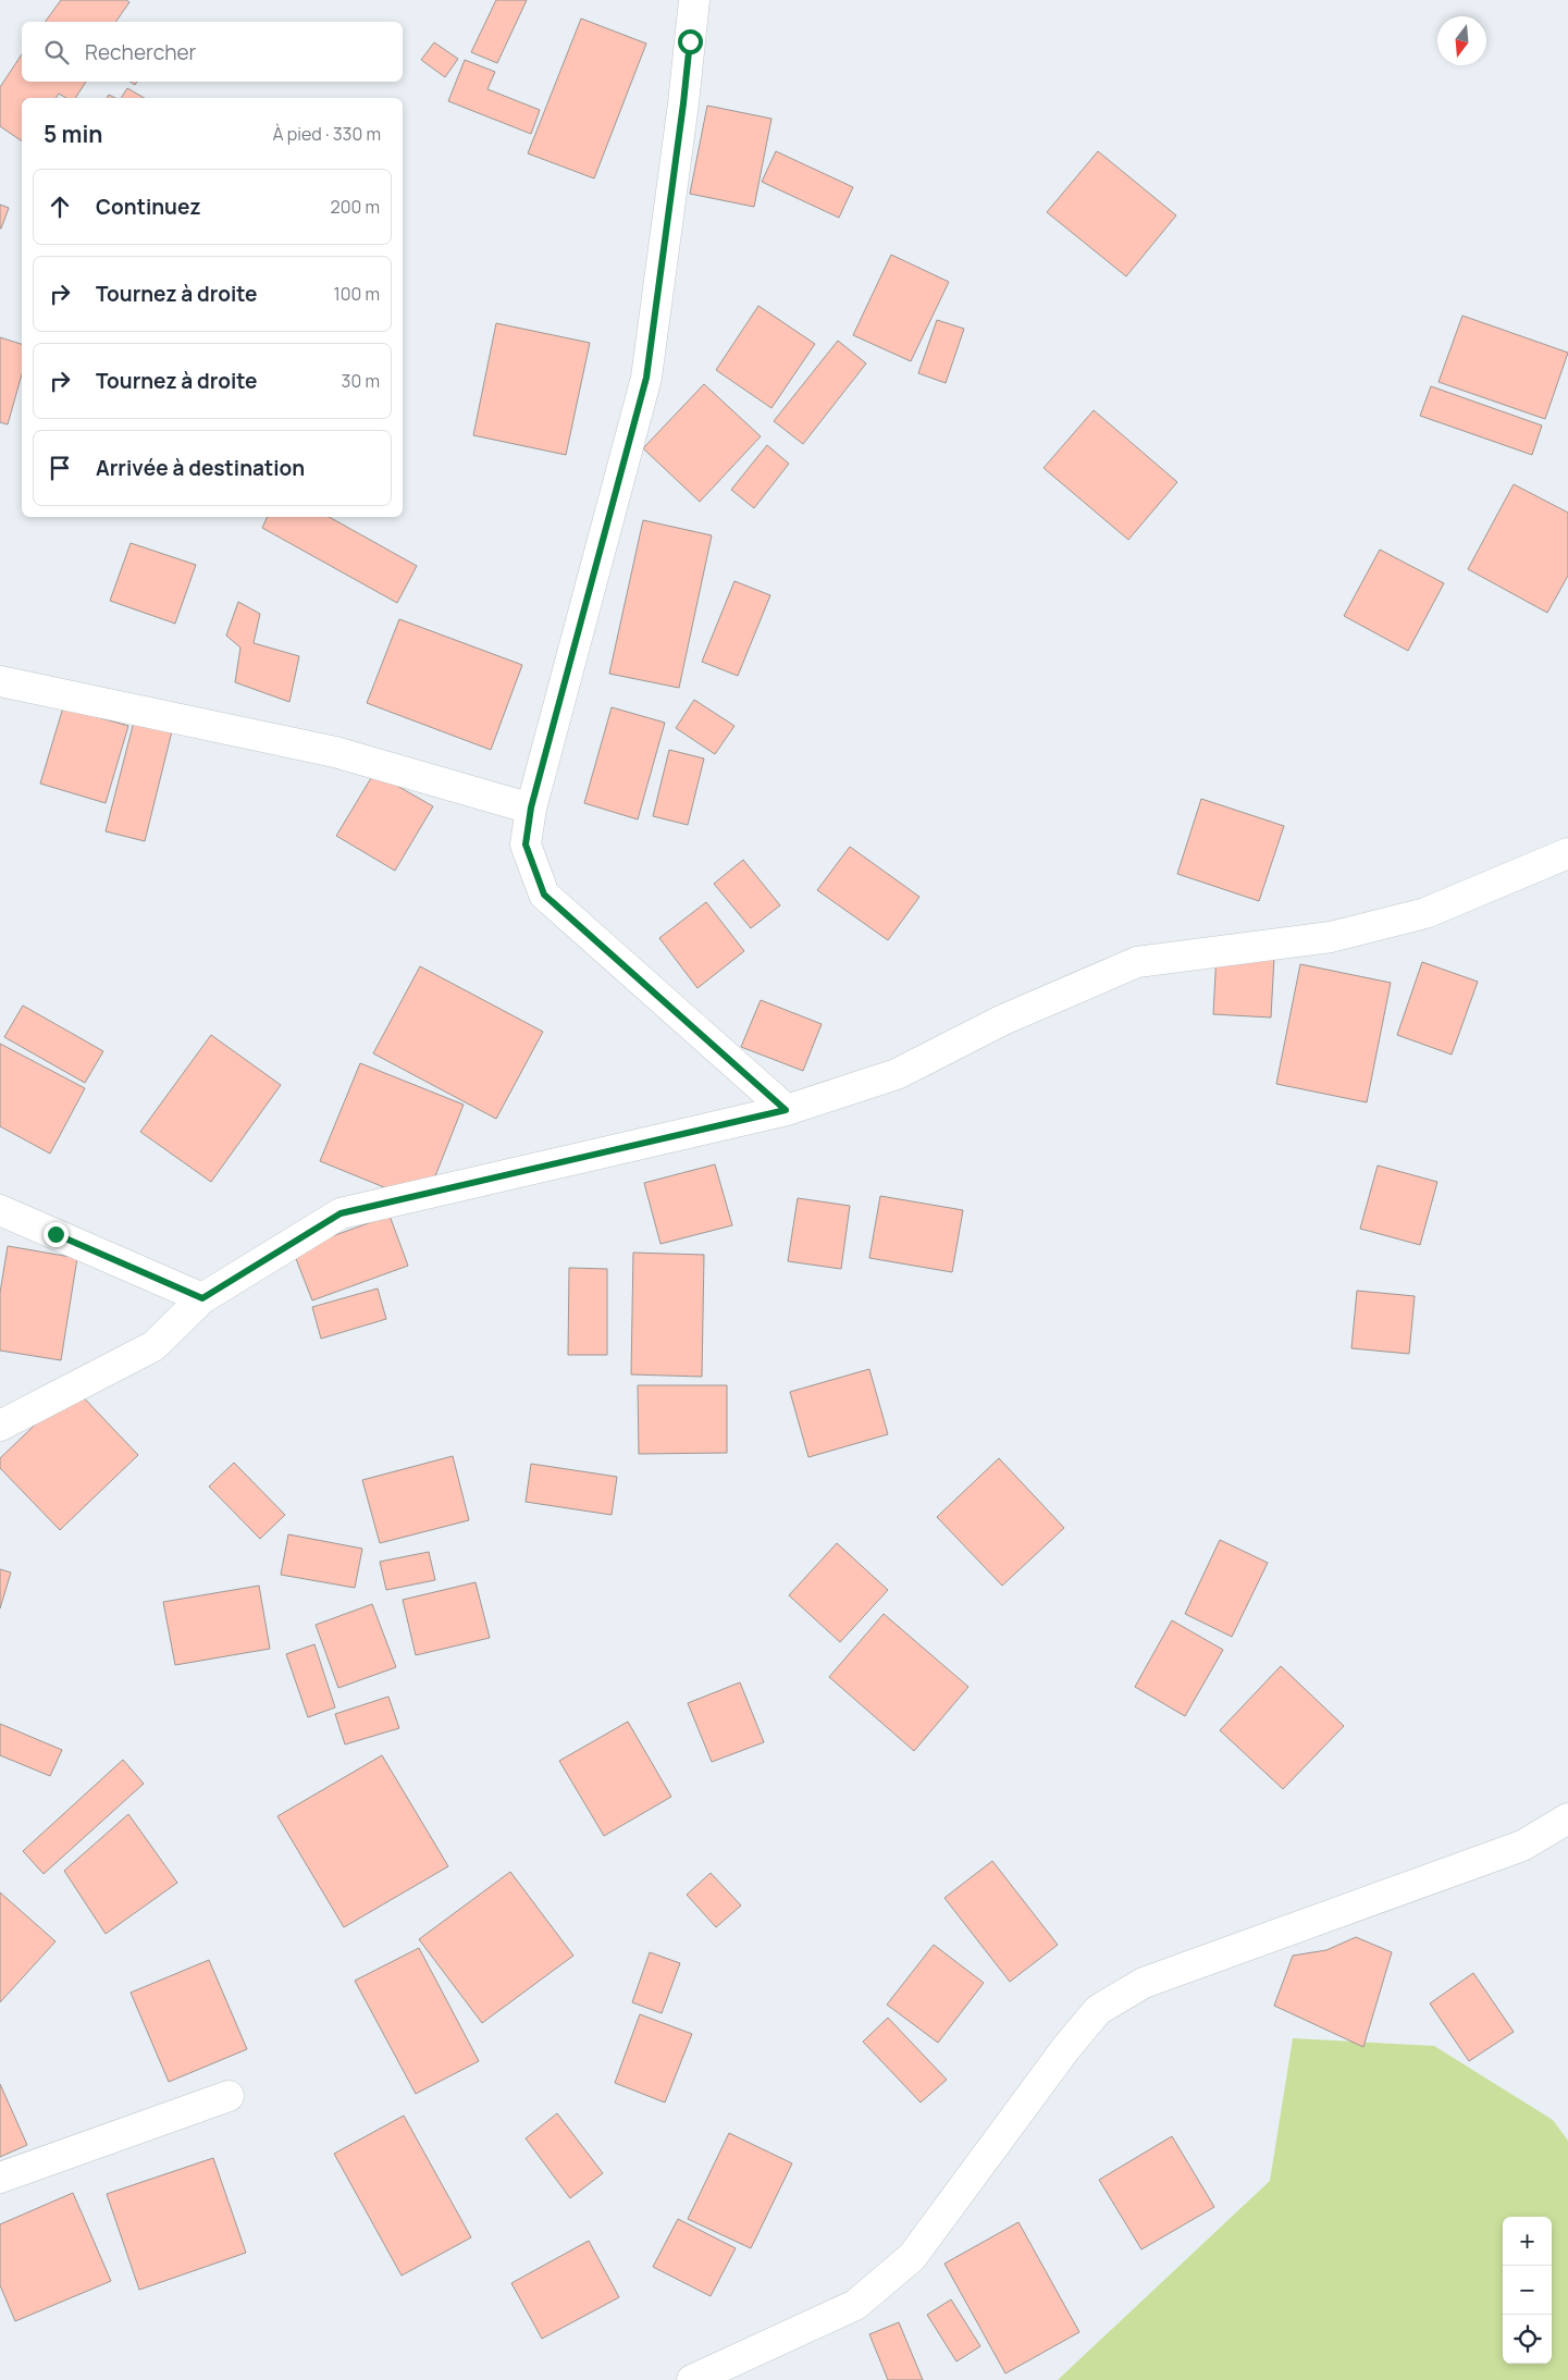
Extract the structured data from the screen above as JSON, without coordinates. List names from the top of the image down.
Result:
{
  "north": "bottom",
  "page": {
    "search": "Rechercher",
    "heading": ["5 min", "À pied · 330 m"],
    "list": [
      ["Continuez", "200 m"],
      ["Tournez à droite", "100 m"],
      ["Tournez à droite", "30 m"],
      "Arrivée à destination"
    ],
    "map_buttons": ["+", "−"]
  }
}
